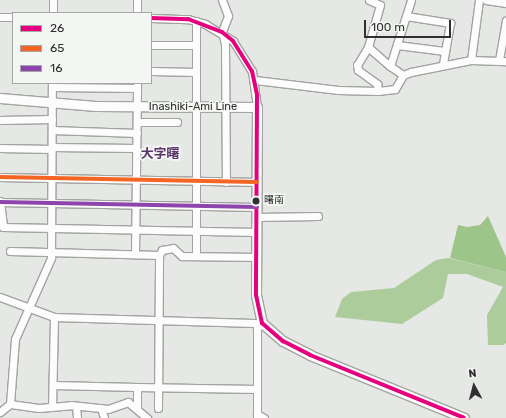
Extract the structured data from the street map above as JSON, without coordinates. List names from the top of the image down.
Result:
{
  "streets": {
    "main road": ["Inashiki-Ami Line"]
  },
  "districts": ["大字曙"],
  "places": ["曙南"],
  "lines": ["transit line 26", "transit line 65", "transit line 16"],
  "legend": ["26", "65", "16"],
  "scale_bar": "100 m",
  "north": "top"
}
